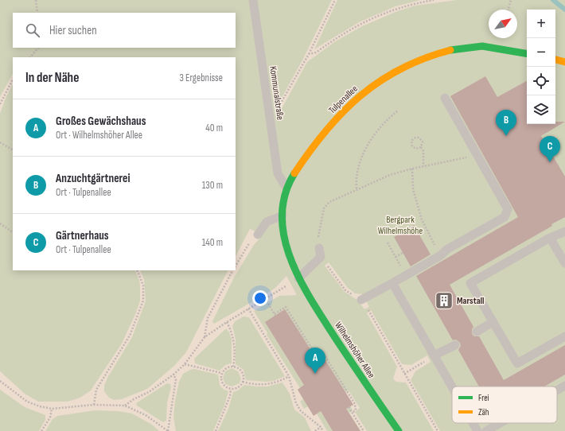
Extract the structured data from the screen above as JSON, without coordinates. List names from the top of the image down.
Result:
{
  "streets": {
    "main road": ["Tulpenallee", "Wilhelmshöher Allee"],
    "lane": ["Kommunalstraße"]
  },
  "crossings": [
    ["Kommunalstraße", "Tulpenallee"],
    ["Tulpenallee", "Wilhelmshöher Allee"]
  ],
  "parks": ["Bergpark Wilhelmshöhe"],
  "places": {
    "building": ["Marstall"]
  },
  "legend": ["Frei", "Zäh"],
  "north": "top right",
  "page": {
    "map_buttons": ["+", "−"],
    "search": "Hier suchen",
    "heading": ["In der Nähe", "3 Ergebnisse"],
    "list": [
      {
        "mark": "A",
        "name": "Großes Gewächshaus",
        "note": "Ort · Wilhelmshöher Allee",
        "value": "40 m"
      },
      {
        "mark": "B",
        "name": "Anzuchtgärtnerei",
        "note": "Ort · Tulpenallee",
        "value": "130 m"
      },
      {
        "mark": "C",
        "name": "Gärtnerhaus",
        "note": "Ort · Tulpenallee",
        "value": "140 m"
      }
    ],
    "pins": ["B", "C", "A"]
  }
}
